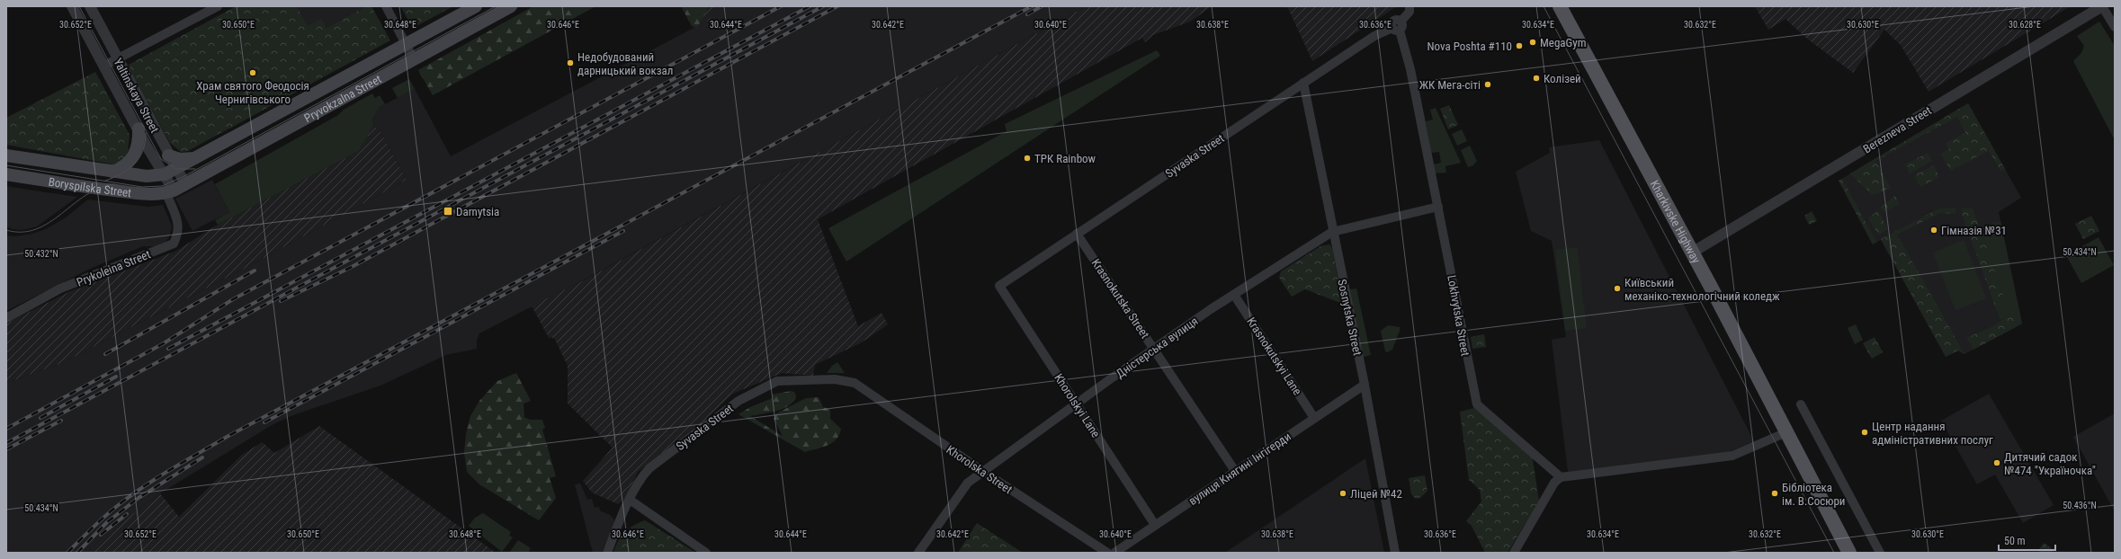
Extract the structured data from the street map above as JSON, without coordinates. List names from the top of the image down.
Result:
{
  "streets": {
    "main road": ["Pryvokzalna Street", "Boryspilska Street", "Kharkivske Highway"],
    "street": [
      "Yaltinskaya Street",
      "Berezneva Street",
      "Syvaska Street",
      "Prykoleina Street",
      "Krasnokutska Street",
      "Lokhvytska Street",
      "Sosnytska Street",
      "Дністерська вулиця",
      "Krasnokutskyi Lane",
      "Khorolskyi Lane",
      "вулиця Княгині Інгігерди",
      "Khorolska Street"
    ]
  },
  "crossings": [
    ["Yaltinskaya Street", "Pryvokzalna Street"],
    ["Yaltinskaya Street", "Boryspilska Street"],
    ["Yaltinskaya Street", "Prykoleina Street"],
    ["Pryvokzalna Street", "Boryspilska Street"],
    ["Pryvokzalna Street", "Prykoleina Street"],
    ["Berezneva Street", "Kharkivske Highway"],
    ["Syvaska Street", "Krasnokutska Street"],
    ["Syvaska Street", "Lokhvytska Street"],
    ["Syvaska Street", "Sosnytska Street"],
    ["Syvaska Street", "Khorolskyi Lane"],
    ["Syvaska Street", "Khorolska Street"],
    ["Boryspilska Street", "Prykoleina Street"],
    ["Krasnokutska Street", "Дністерська вулиця"],
    ["Krasnokutska Street", "вулиця Княгині Інгігерди"],
    ["Lokhvytska Street", "Дністерська вулиця"],
    ["Sosnytska Street", "Дністерська вулиця"],
    ["Sosnytska Street", "вулиця Княгині Інгігерди"],
    ["Дністерська вулиця", "Krasnokutskyi Lane"],
    ["Дністерська вулиця", "Khorolskyi Lane"],
    ["Дністерська вулиця", "Khorolska Street"],
    ["Krasnokutskyi Lane", "вулиця Княгині Інгігерди"],
    ["Khorolskyi Lane", "вулиця Княгині Інгігерди"]
  ],
  "places": {
    "other": [
      "MegaGym",
      "Nova Poshta #110",
      "Недобудований дарницький вокзал",
      "Храм святого Феодосія Чернигівського",
      "Колізей",
      "ЖК Мега-сіті",
      "ТРК Rainbow",
      "Гімназія №31",
      "Київський механіко-технологічний коледж",
      "Центр надання адміністративних послуг",
      "Дитячий садок №474 \"Україночка\"",
      "Ліцей №42",
      "Бібліотека ім. В.Сосюри"
    ],
    "transit": ["Darnytsia"]
  },
  "scale_bar": "50 m",
  "coordinates": [
    "30.652°E",
    "30.650°E",
    "30.648°E",
    "30.646°E",
    "30.644°E",
    "30.642°E",
    "30.640°E",
    "30.638°E",
    "30.636°E",
    "30.634°E",
    "30.632°E",
    "30.630°E",
    "30.628°E",
    "50.434°N",
    "50.432°N",
    "50.436°N"
  ]
}
